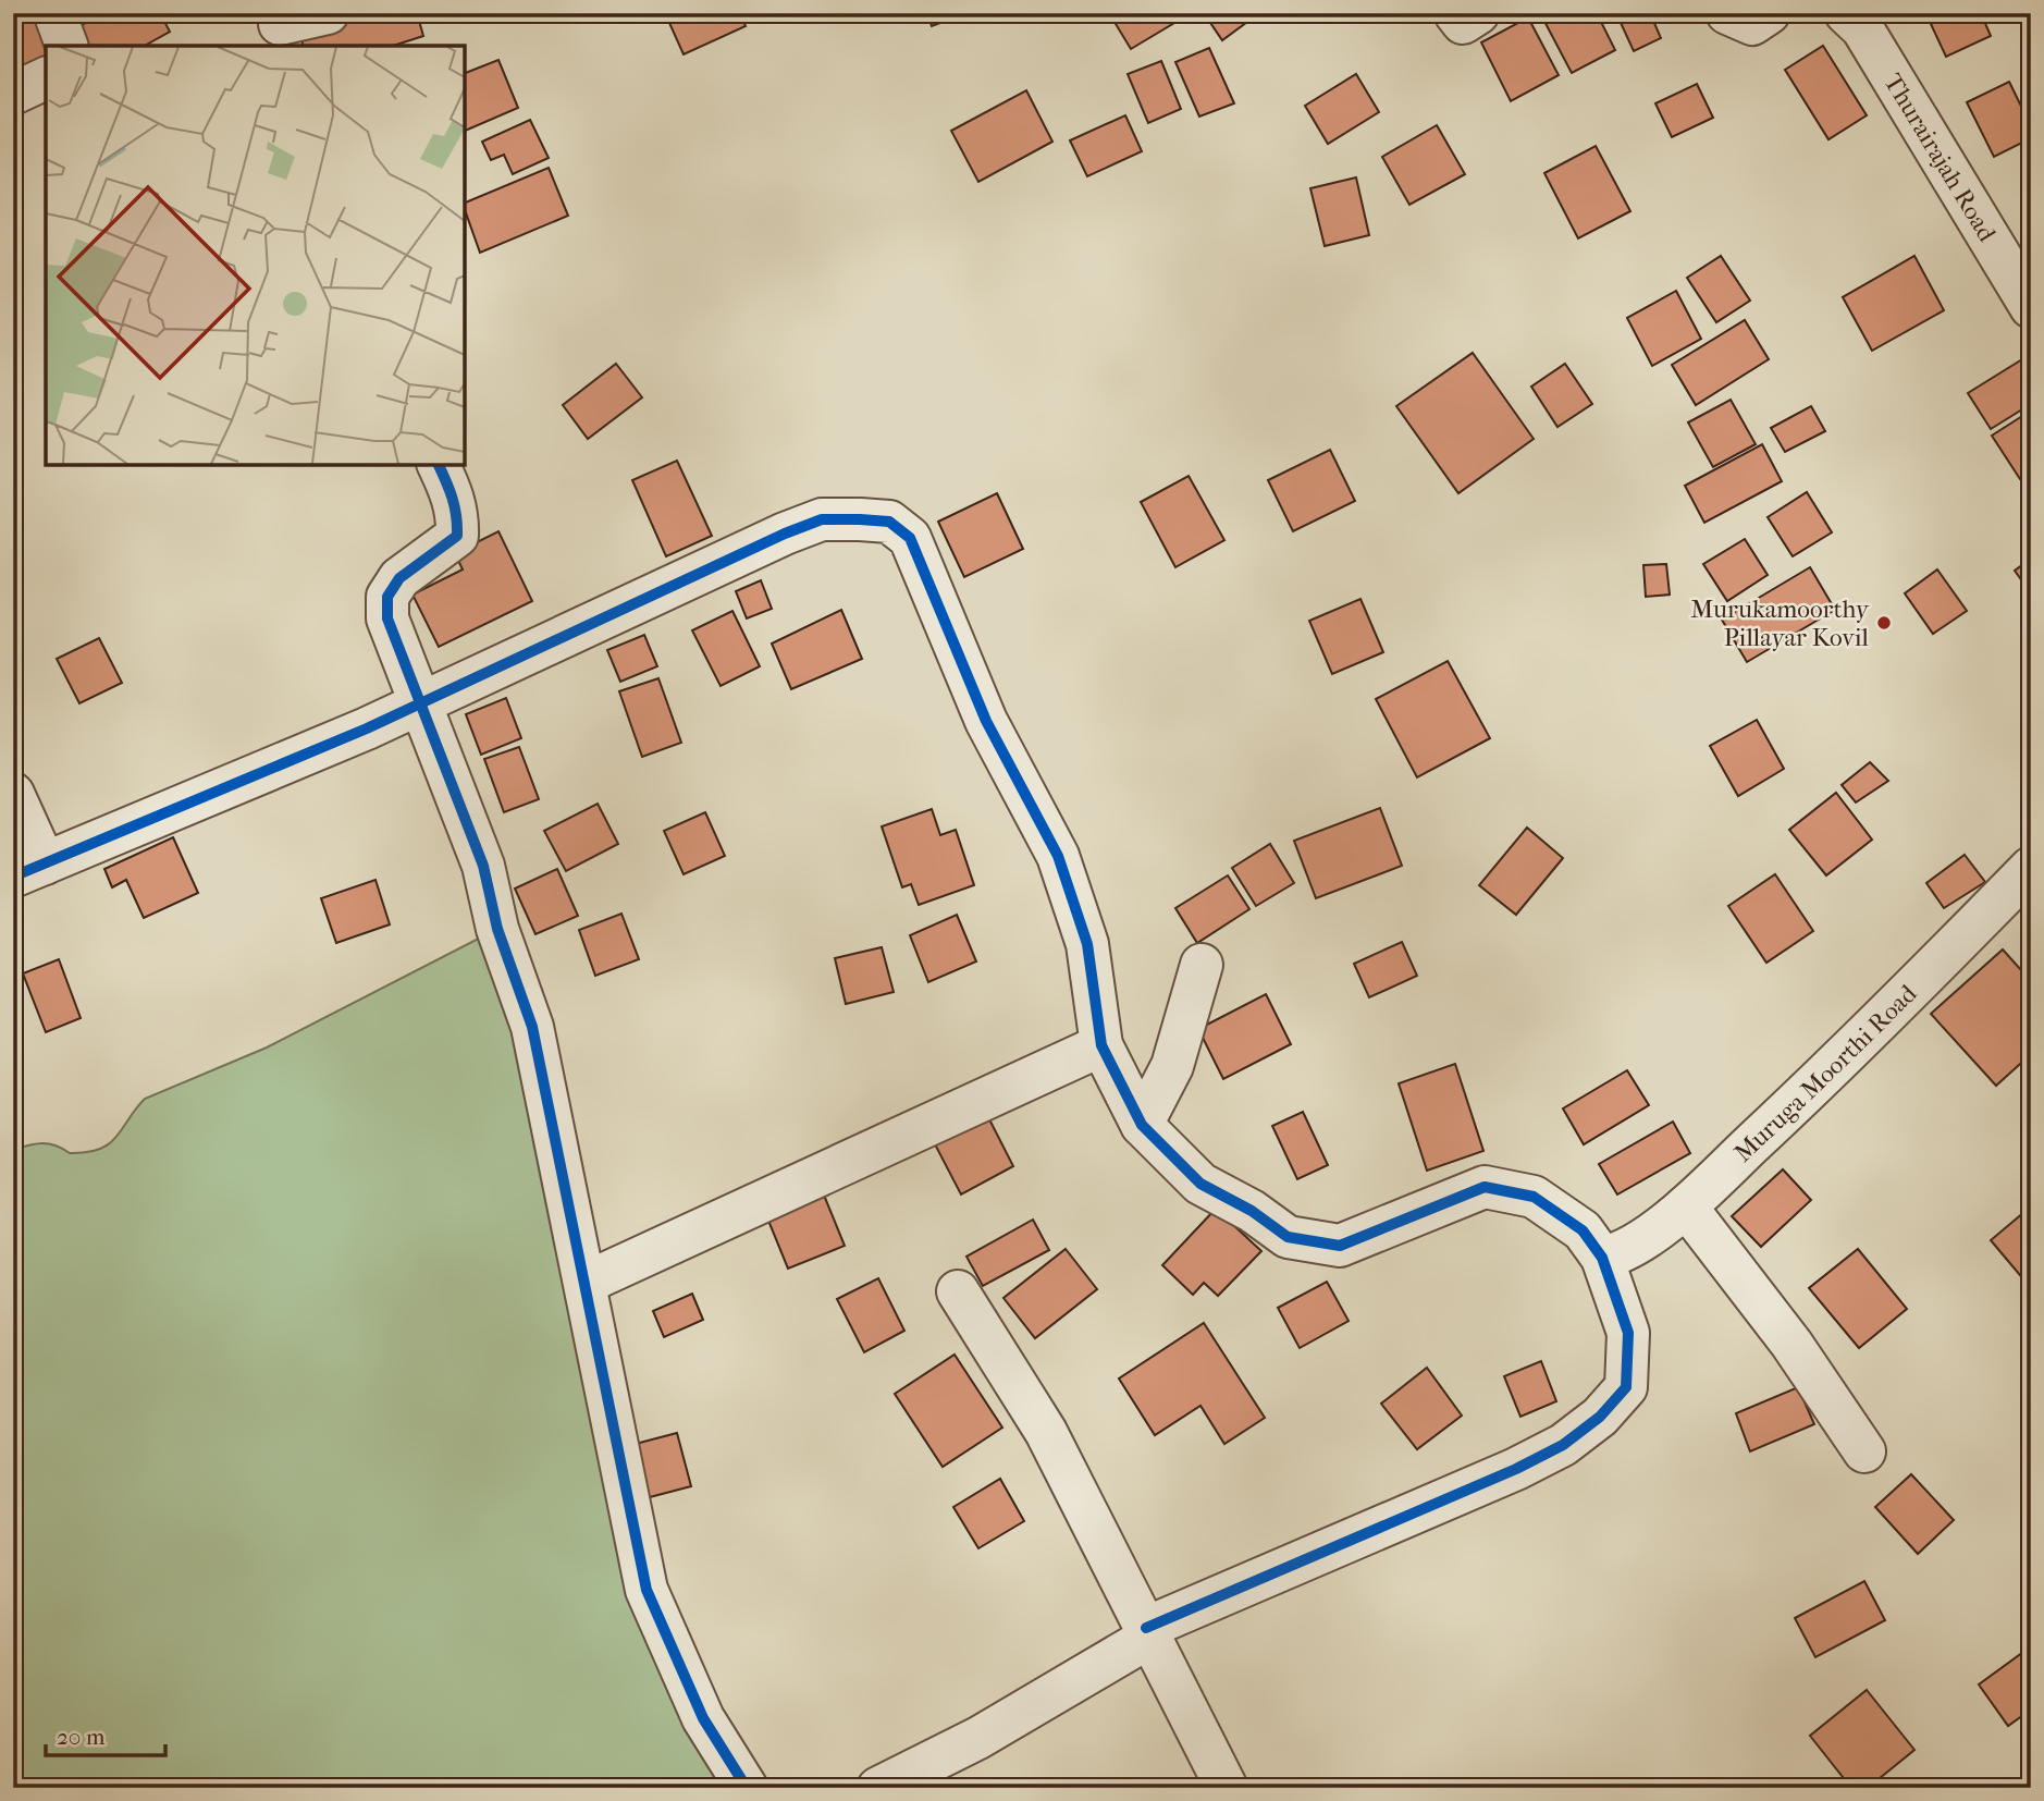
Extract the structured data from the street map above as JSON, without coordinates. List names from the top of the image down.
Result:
{
  "streets": {
    "street": ["Thurairajah Road", "Muruga Moorthi Road"]
  },
  "places": ["Murukamoorthy Pillayar Kovil"],
  "scale_bar": "20 m"
}
